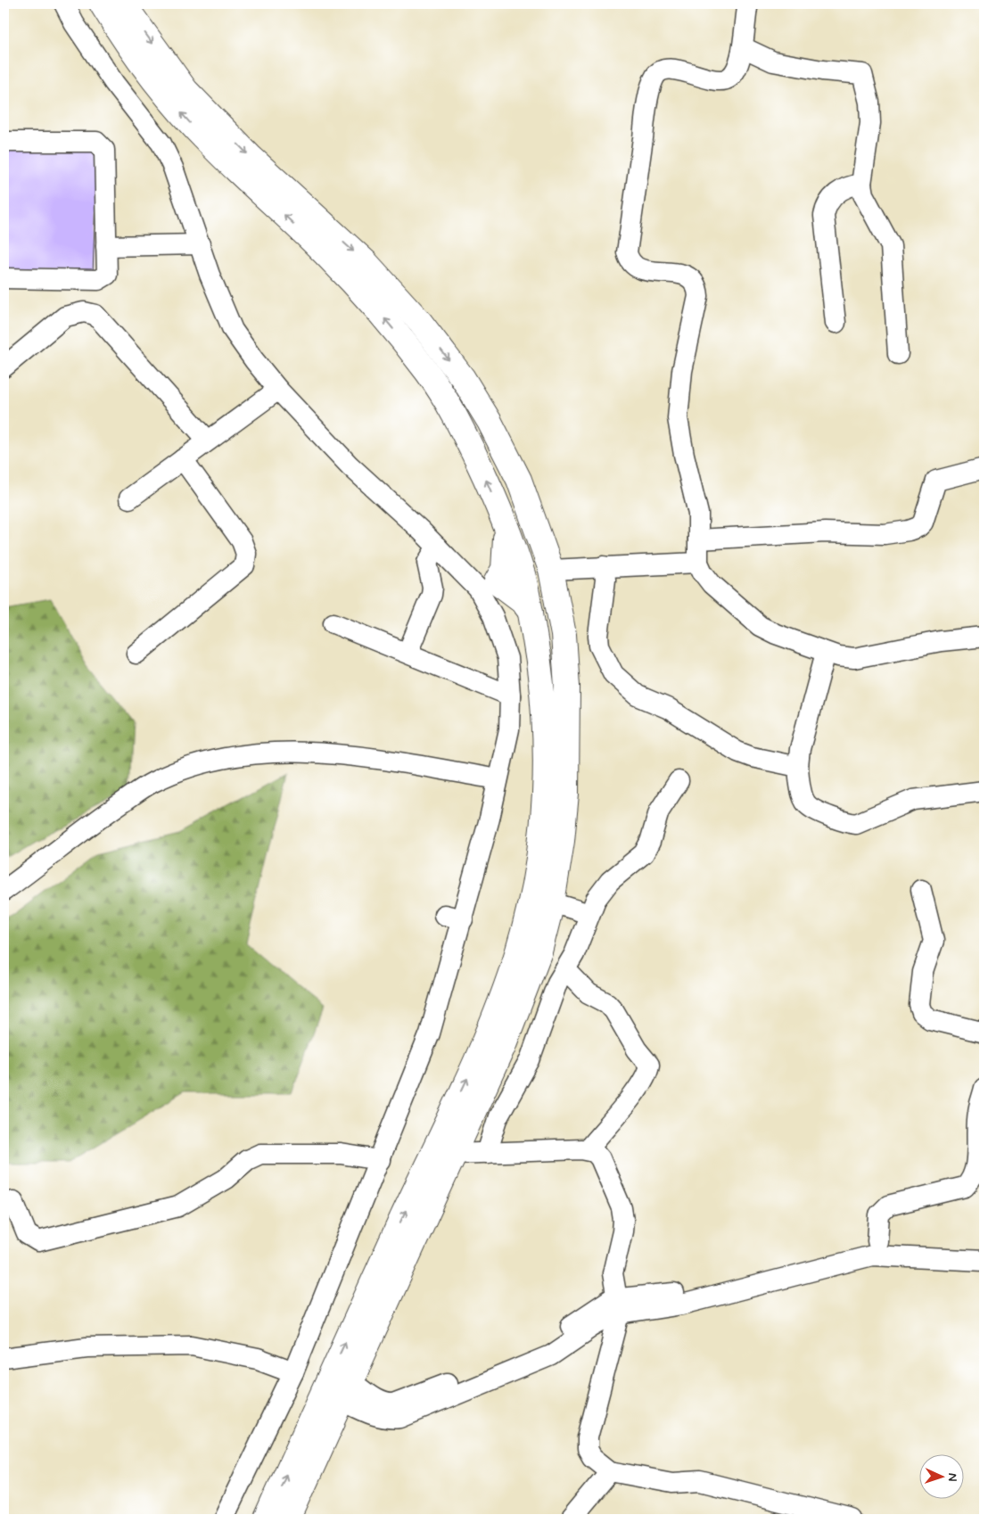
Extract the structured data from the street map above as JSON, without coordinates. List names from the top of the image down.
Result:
{
  "north": "right"
}
